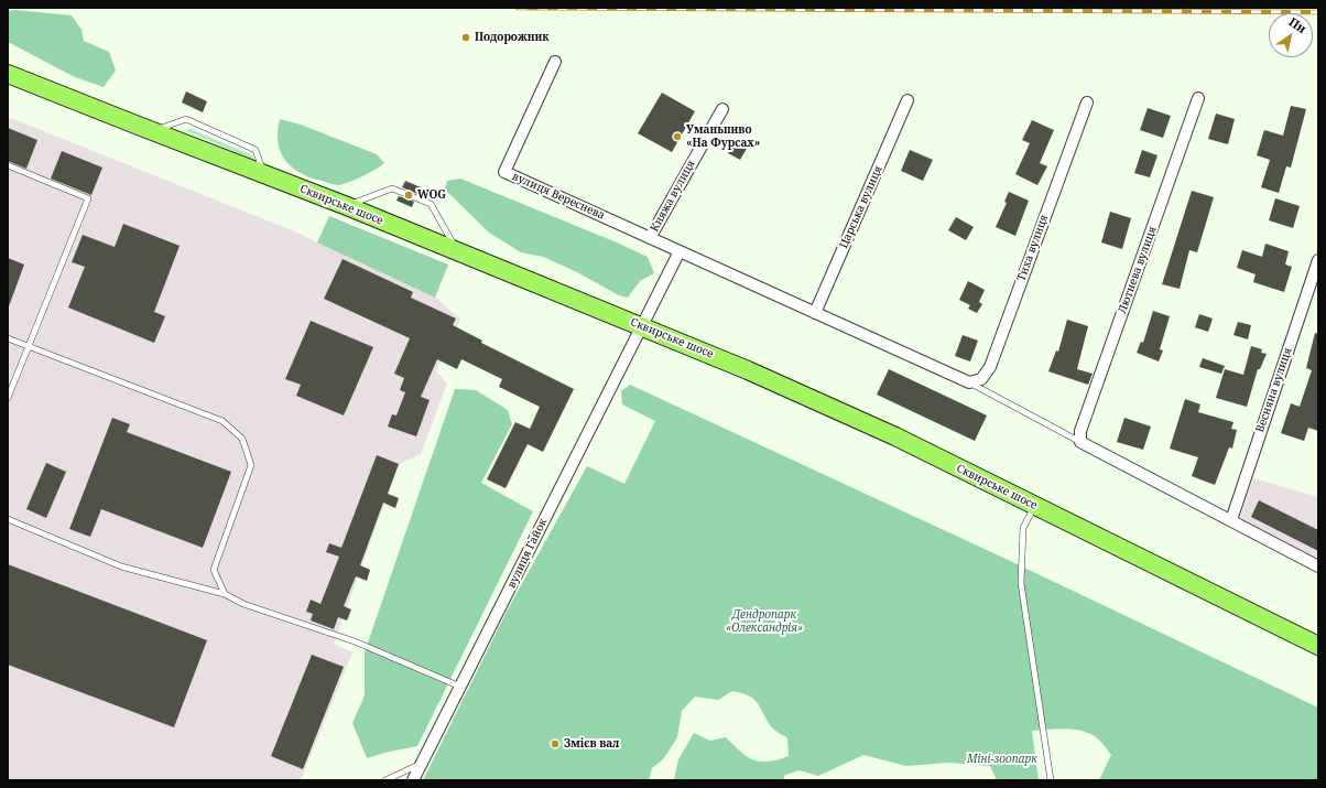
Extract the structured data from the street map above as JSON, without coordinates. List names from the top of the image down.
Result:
{
  "streets": {
    "main road": ["Сквирське шосе"],
    "street": [
      "вулиця Вереснева",
      "Княжа вулиця",
      "Царська вулиця",
      "Тиха вулиця",
      "Лютнева вулиця",
      "Весняна вулиця",
      "вулиця Гайок"
    ]
  },
  "crossings": [
    ["вулиця Вереснева", "Княжа вулиця"],
    ["Сквирське шосе", "вулиця Гайок"]
  ],
  "parks": ["Дендропарк «Олександрія»", "Міні-зоопарк"],
  "places": [
    "Подорожник",
    "Уманьпиво «На Фурсах»",
    "WOG",
    "Змієв вал"
  ],
  "north": "top right"
}
